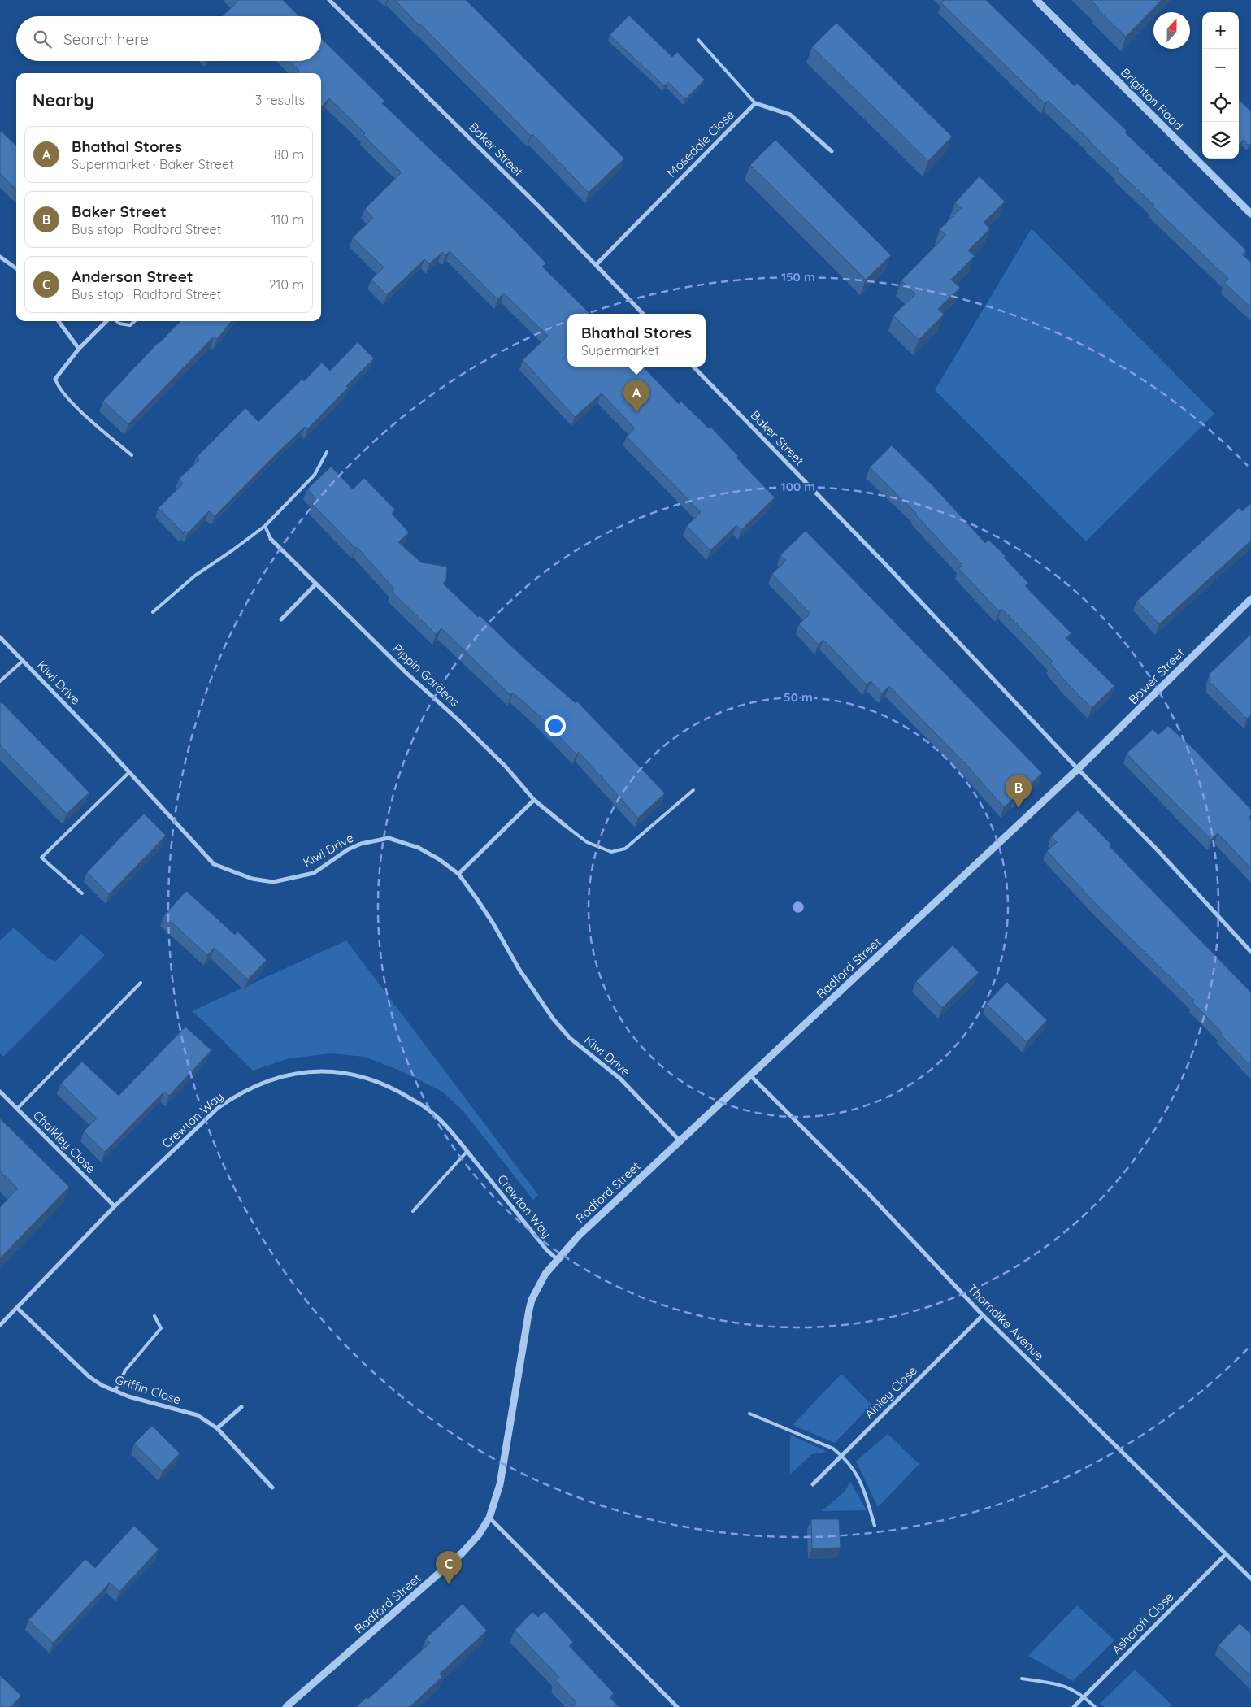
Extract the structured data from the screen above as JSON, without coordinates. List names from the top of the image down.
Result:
{
  "streets": {
    "street": [
      "Brighton Road",
      "Mosedale Close",
      "Baker Street",
      "Pippin Gardens",
      "Bower Street",
      "Kiwi Drive",
      "Radford Street",
      "Crewton Way",
      "Chalkley Close",
      "Thorndike Avenue",
      "Griffin Close",
      "Ainley Close",
      "Ashcroft Close"
    ]
  },
  "crossings": [
    ["Mosedale Close", "Baker Street"],
    ["Baker Street", "Bower Street"],
    ["Baker Street", "Radford Street"],
    ["Bower Street", "Radford Street"],
    ["Kiwi Drive", "Radford Street"],
    ["Radford Street", "Crewton Way"],
    ["Radford Street", "Thorndike Avenue"],
    ["Crewton Way", "Chalkley Close"],
    ["Crewton Way", "Griffin Close"],
    ["Thorndike Avenue", "Ainley Close"],
    ["Thorndike Avenue", "Ashcroft Close"]
  ],
  "north": "top",
  "page": {
    "map_buttons": ["+", "−"],
    "search": "Search here",
    "heading": ["Nearby", "3 results"],
    "list": [
      {
        "mark": "A",
        "name": "Bhathal Stores",
        "note": "Supermarket · Baker Street",
        "value": "80 m"
      },
      {
        "mark": "B",
        "name": "Baker Street",
        "note": "Bus stop · Radford Street",
        "value": "110 m"
      },
      {
        "mark": "C",
        "name": "Anderson Street",
        "note": "Bus stop · Radford Street",
        "value": "210 m"
      }
    ],
    "popup": ["Bhathal Stores", "Supermarket"],
    "pins": ["A", "B", "C"]
  },
  "rings": ["150 m", "100 m", "50 m"]
}
